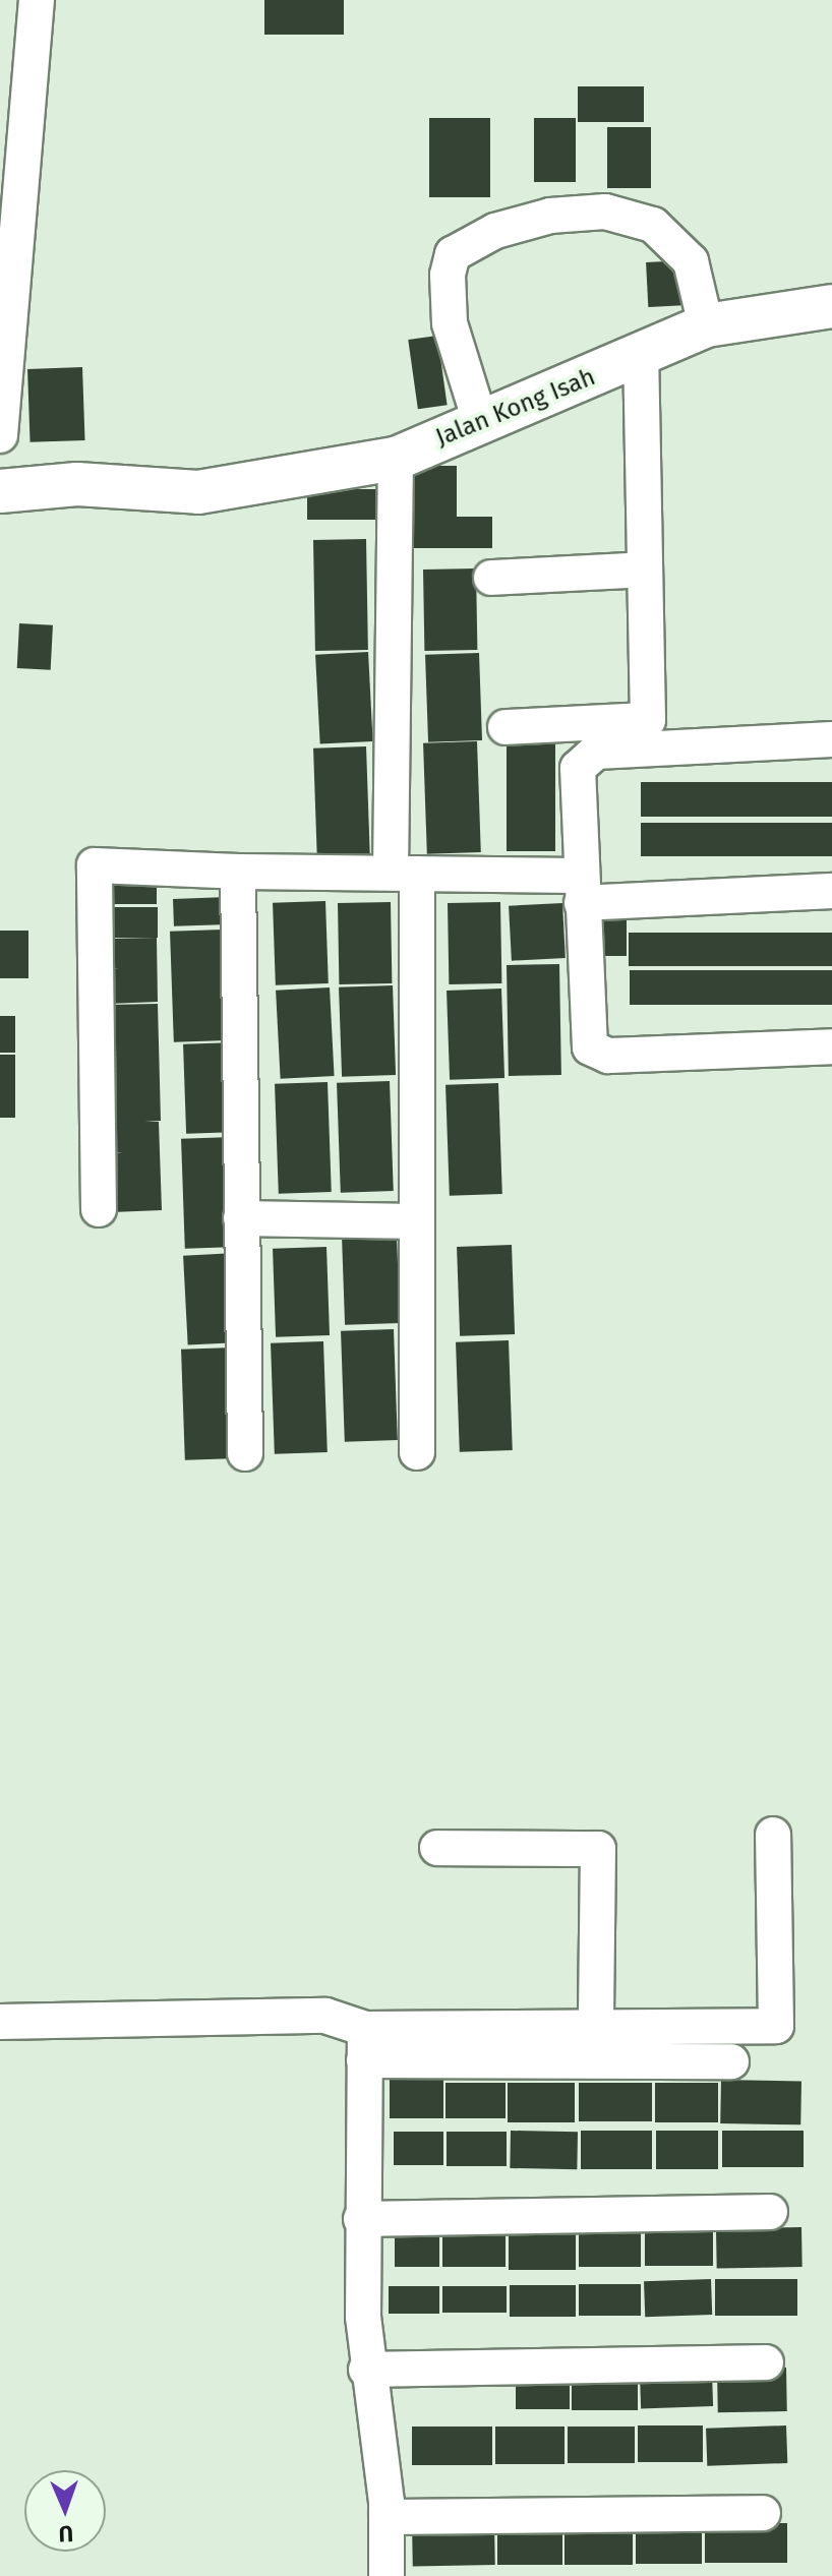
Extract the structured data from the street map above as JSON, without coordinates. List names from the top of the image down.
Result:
{
  "streets": {
    "street": ["Jalan Kong Isah"]
  },
  "north": "bottom"
}
